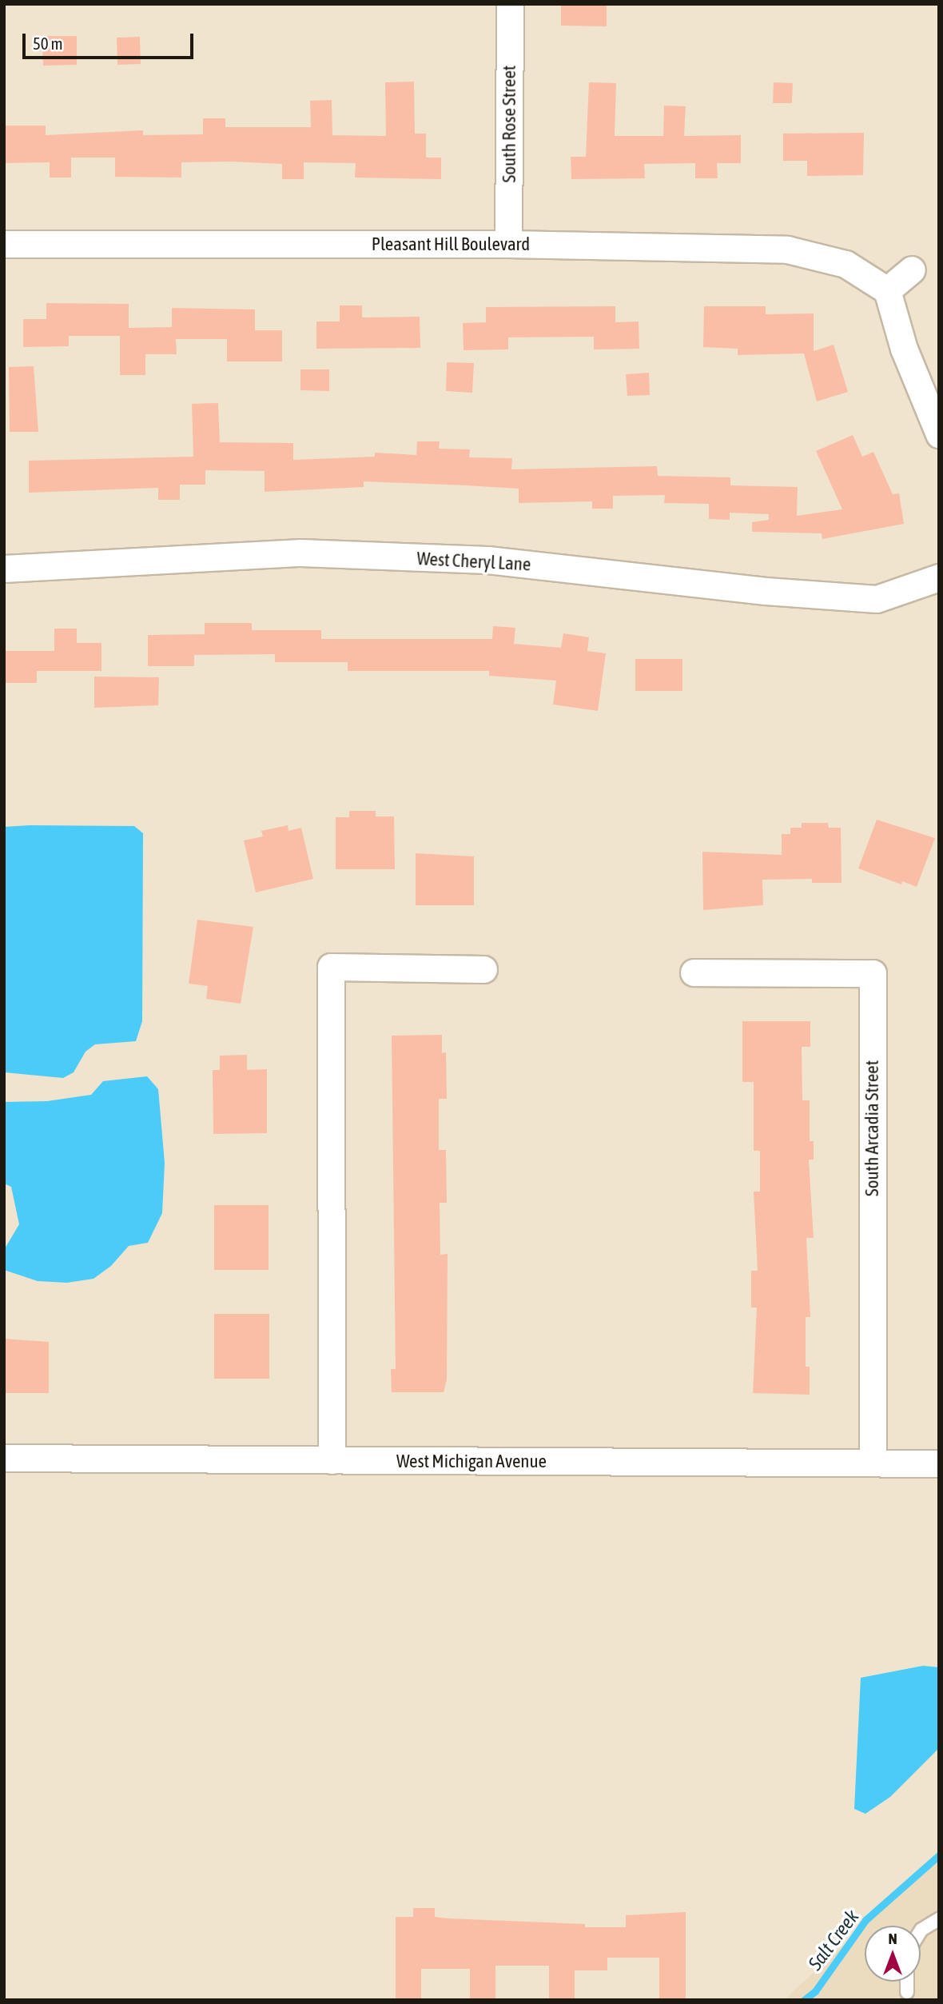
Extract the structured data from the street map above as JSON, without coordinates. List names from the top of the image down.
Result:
{
  "streets": {
    "street": [
      "South Rose Street",
      "Pleasant Hill Boulevard",
      "West Cheryl Lane",
      "South Arcadia Street",
      "West Michigan Avenue"
    ]
  },
  "crossings": [
    ["South Rose Street", "Pleasant Hill Boulevard"],
    ["South Arcadia Street", "West Michigan Avenue"]
  ],
  "water": ["Salt Creek"],
  "scale_bar": "50 m",
  "north": "top"
}
